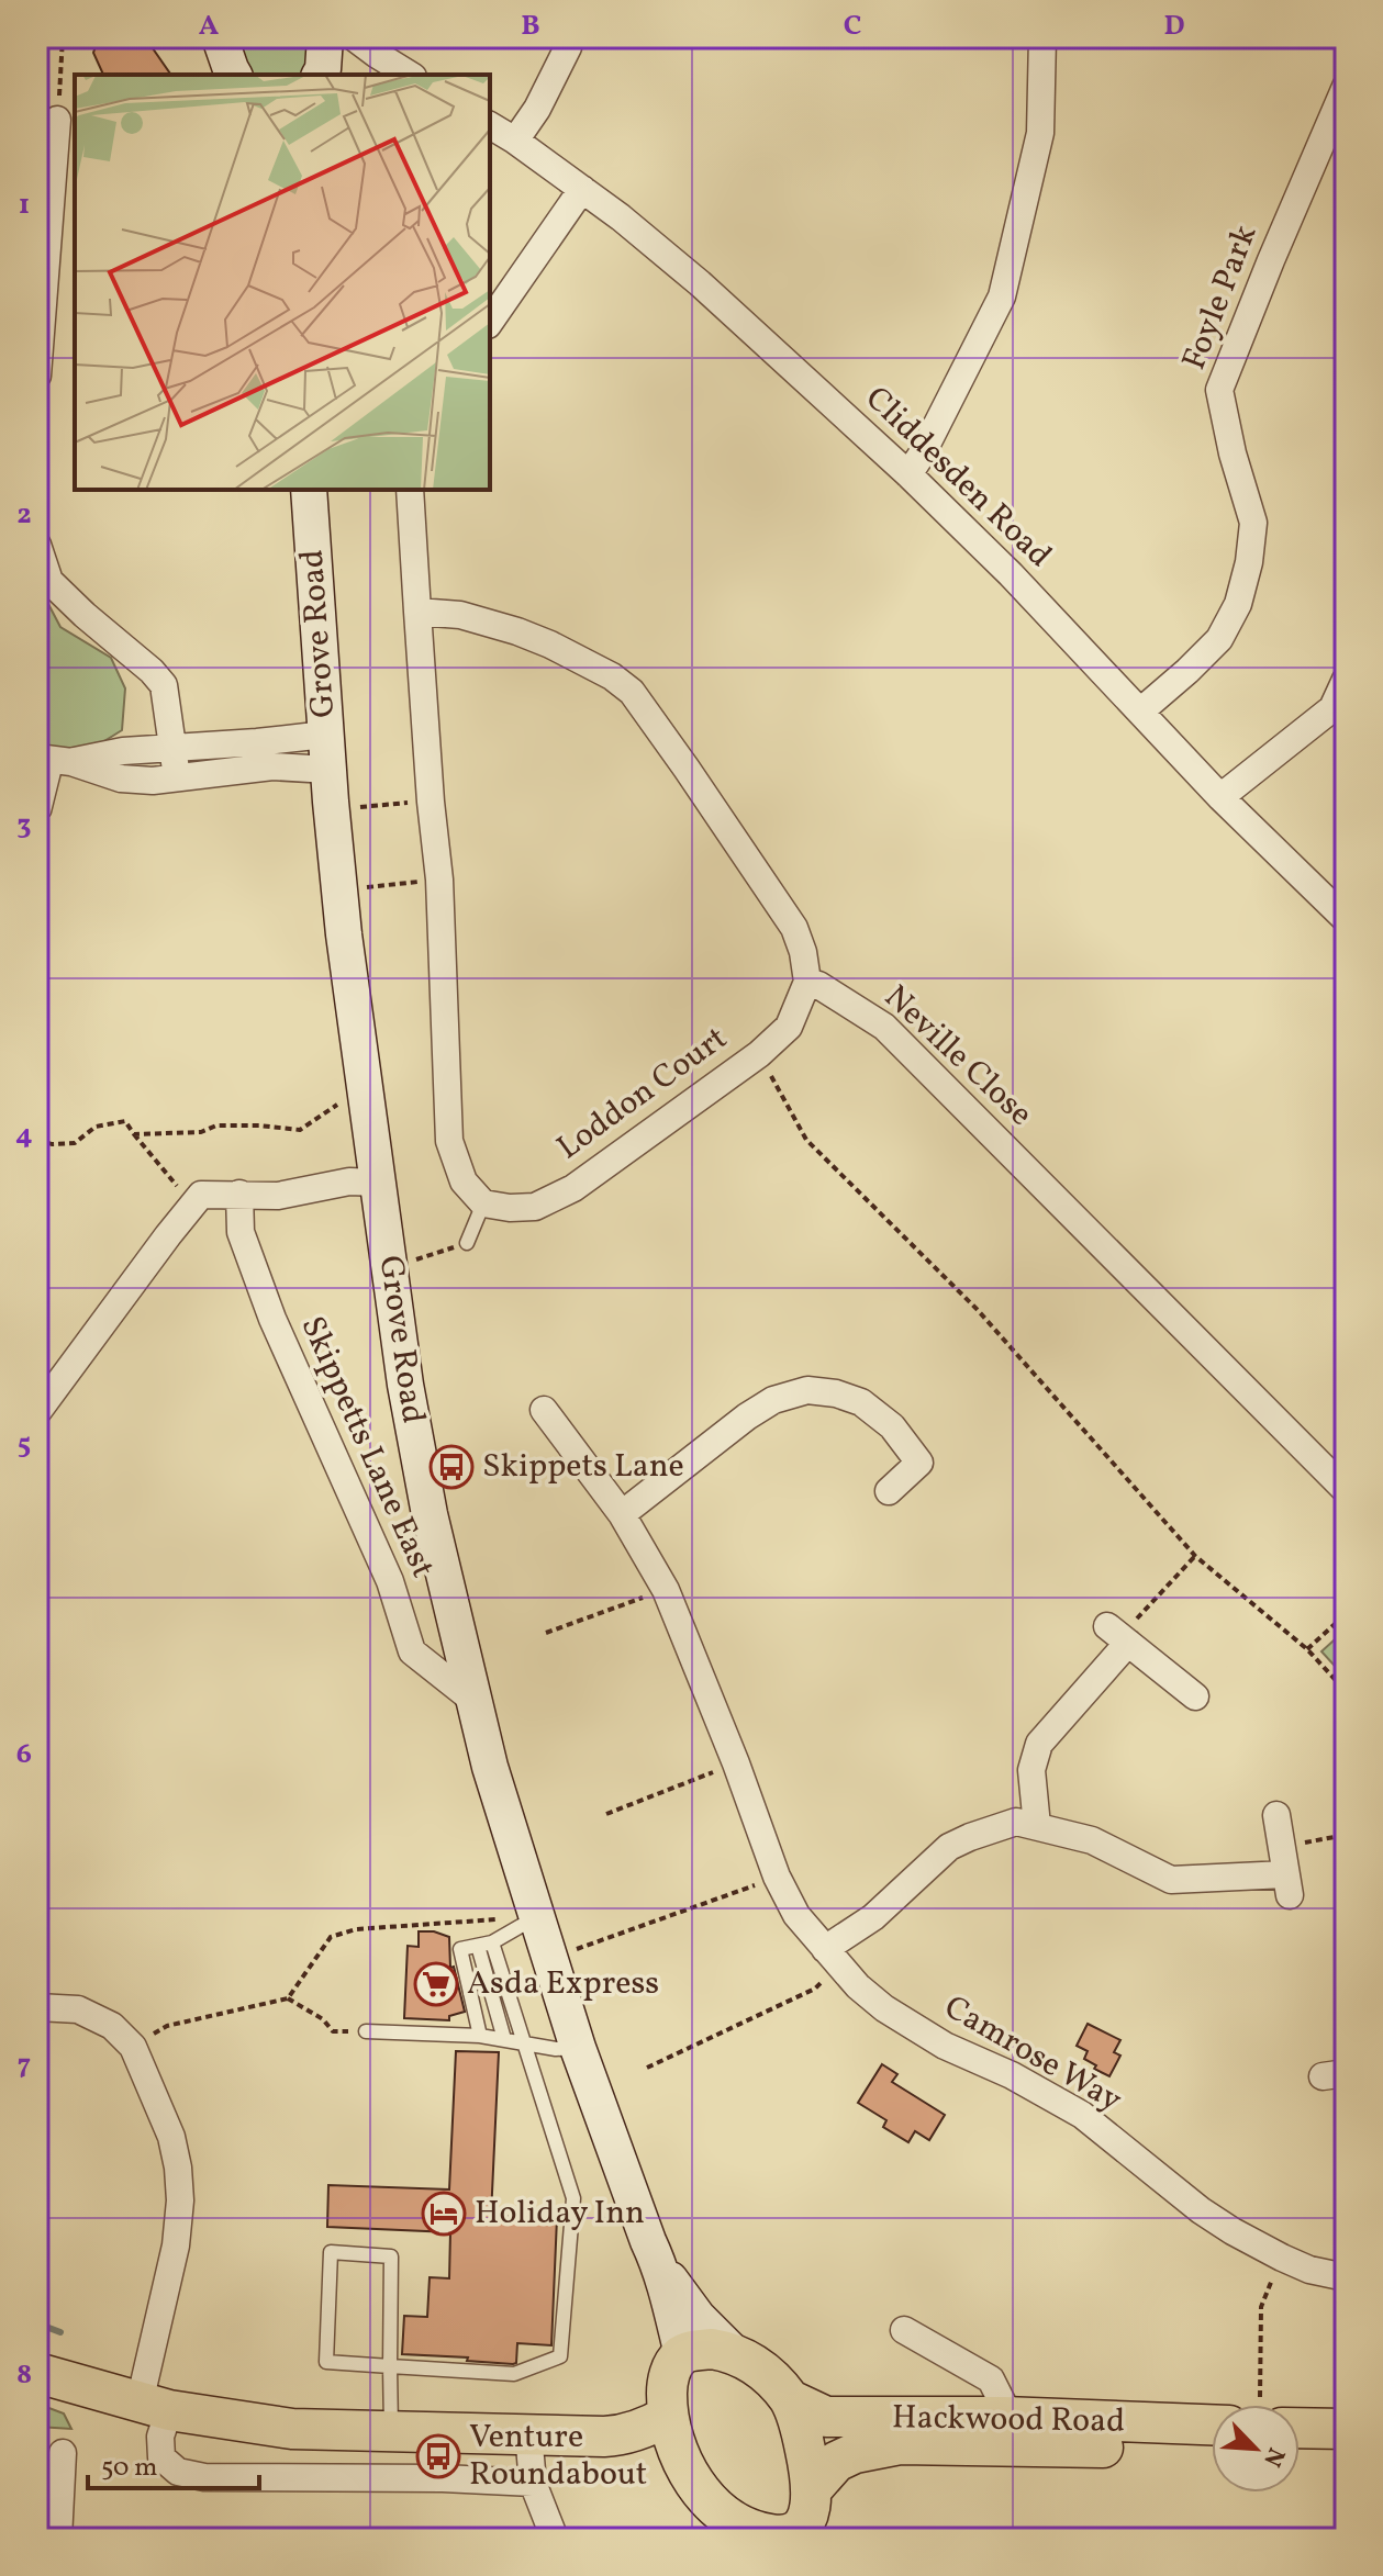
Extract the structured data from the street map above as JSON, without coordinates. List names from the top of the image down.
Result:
{
  "streets": {
    "main road": ["Hackwood Road"],
    "street": [
      "Foyle Park",
      "Cliddesden Road",
      "Grove Road",
      "Neville Close",
      "Loddon Court",
      "Skippetts Lane East",
      "Camrose Way"
    ]
  },
  "crossings": [
    ["Foyle Park", "Cliddesden Road"],
    ["Grove Road", "Skippetts Lane East"],
    ["Grove Road", "Hackwood Road"],
    ["Neville Close", "Loddon Court"]
  ],
  "places": {
    "bus stop": ["Skippets Lane", "Venture Roundabout"],
    "supermarket": ["Asda Express"],
    "hotel": ["Holiday Inn"]
  },
  "scale_bar": "50 m",
  "north": "bottom right",
  "grid": {
    "columns": [
      "A",
      "B",
      "C",
      "D"
    ],
    "rows": [
      "1",
      "2",
      "3",
      "4",
      "5",
      "6",
      "7",
      "8"
    ]
  }
}
